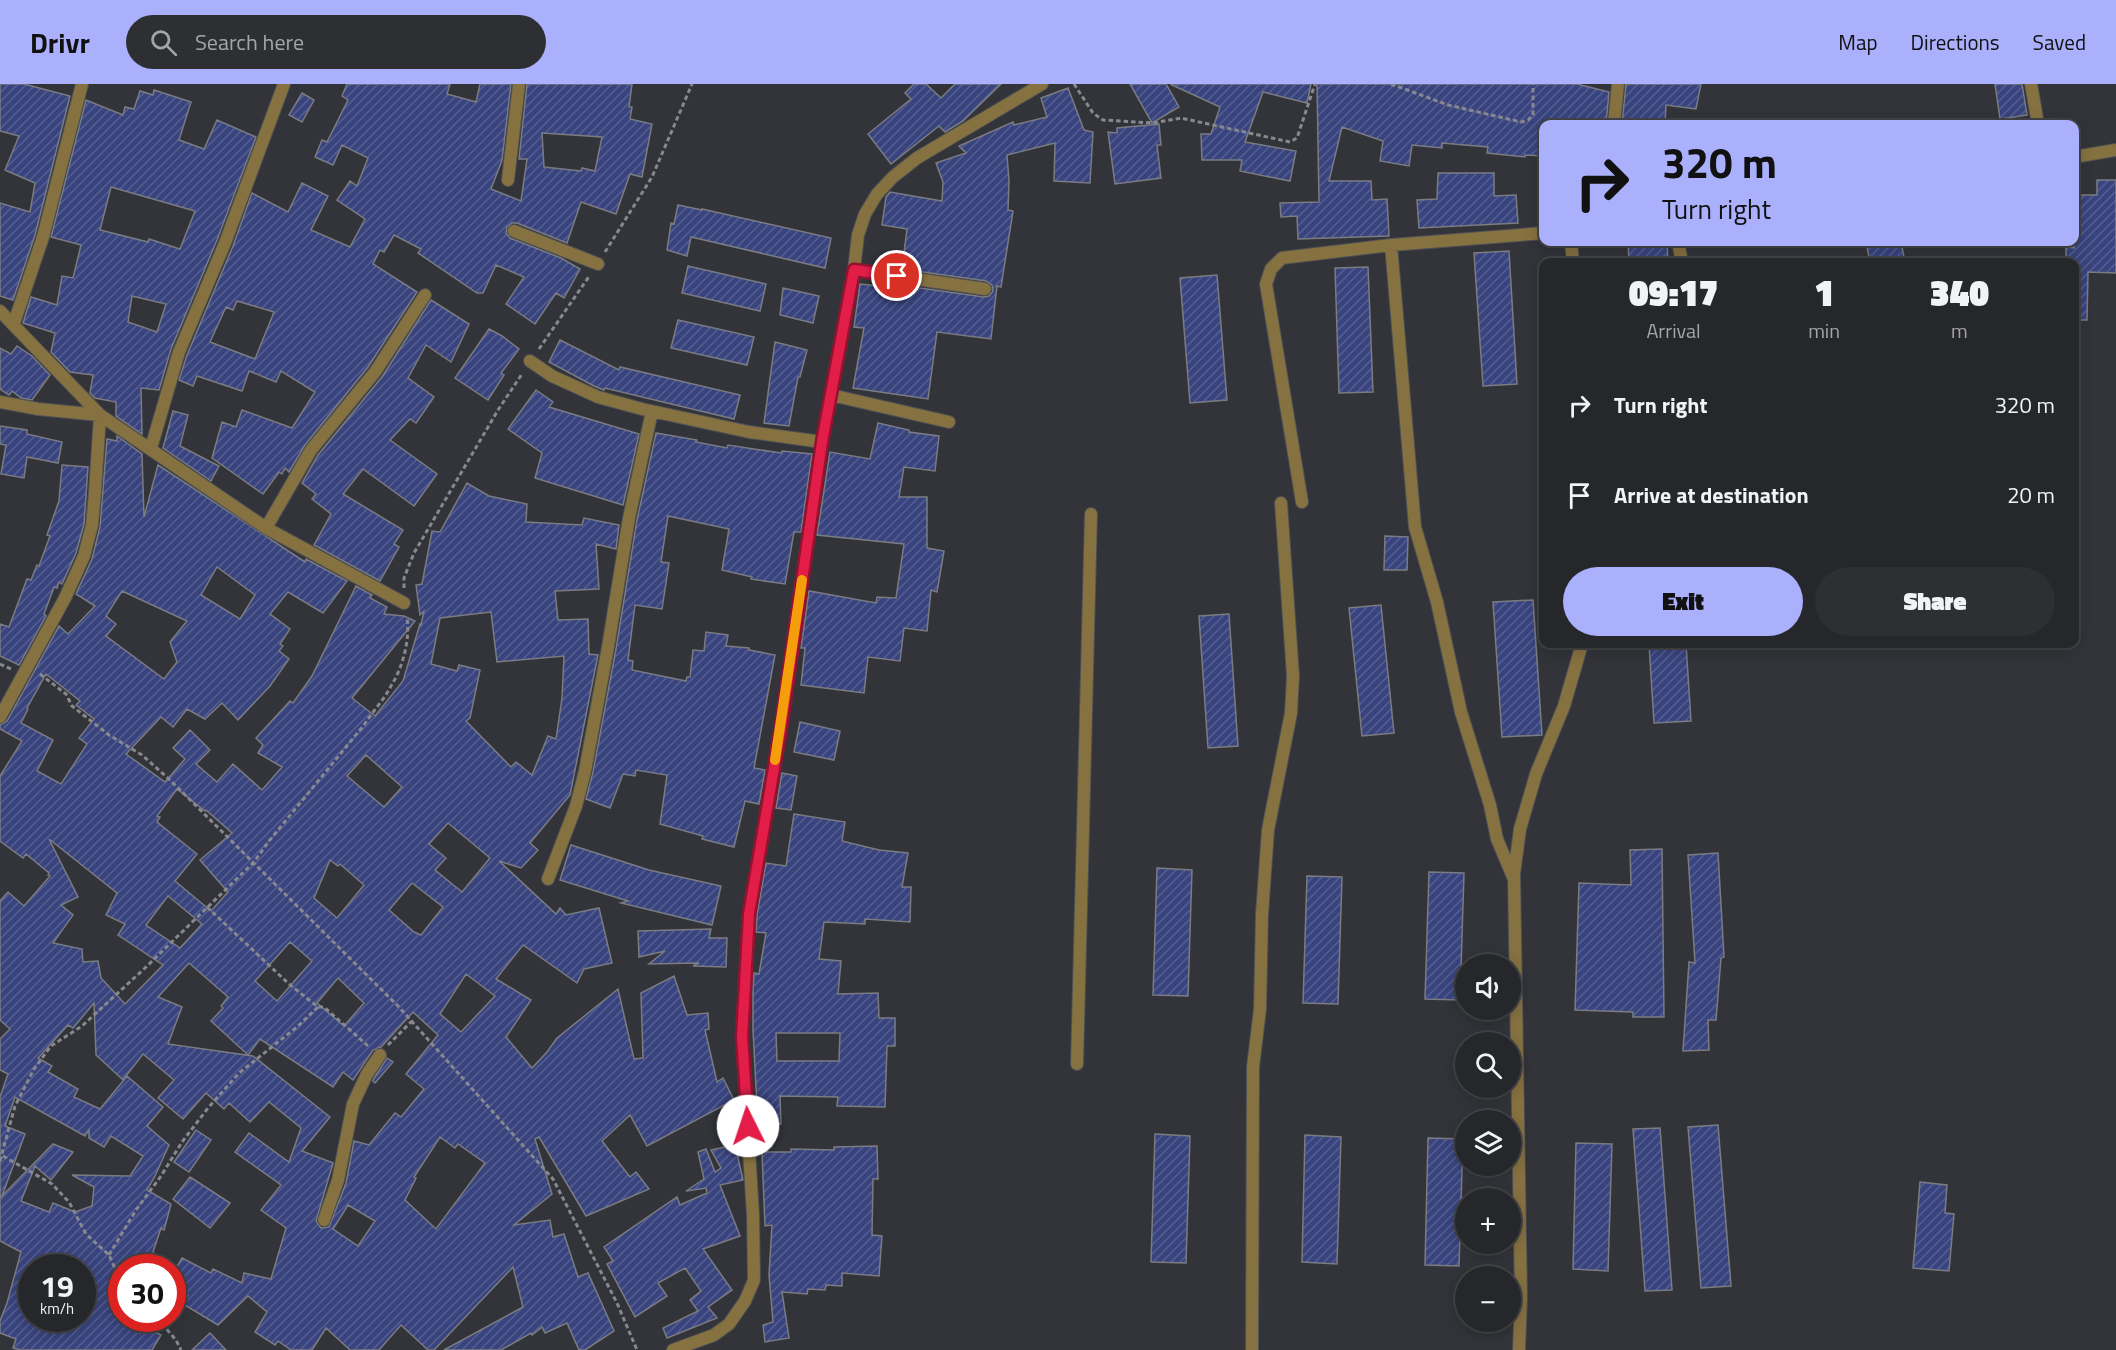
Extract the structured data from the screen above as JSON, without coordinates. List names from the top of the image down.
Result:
{
  "page": {
    "header": "Drivr",
    "search": "Search here",
    "nav": ["Map", "Directions", "Saved"],
    "turn": ["320 m", "Turn right"],
    "eta": [
      "09:17",
      "Arrival",
      "1",
      "min",
      "340",
      "m"
    ],
    "list": [
      {
        "name": "Turn right",
        "value": "320 m"
      },
      {
        "name": "Arrive at destination",
        "value": "20 m"
      }
    ],
    "buttons": ["Exit", "Share"],
    "map_buttons": ["+", "−"],
    "speed": "19 km/h",
    "limit": "30"
  }
}
